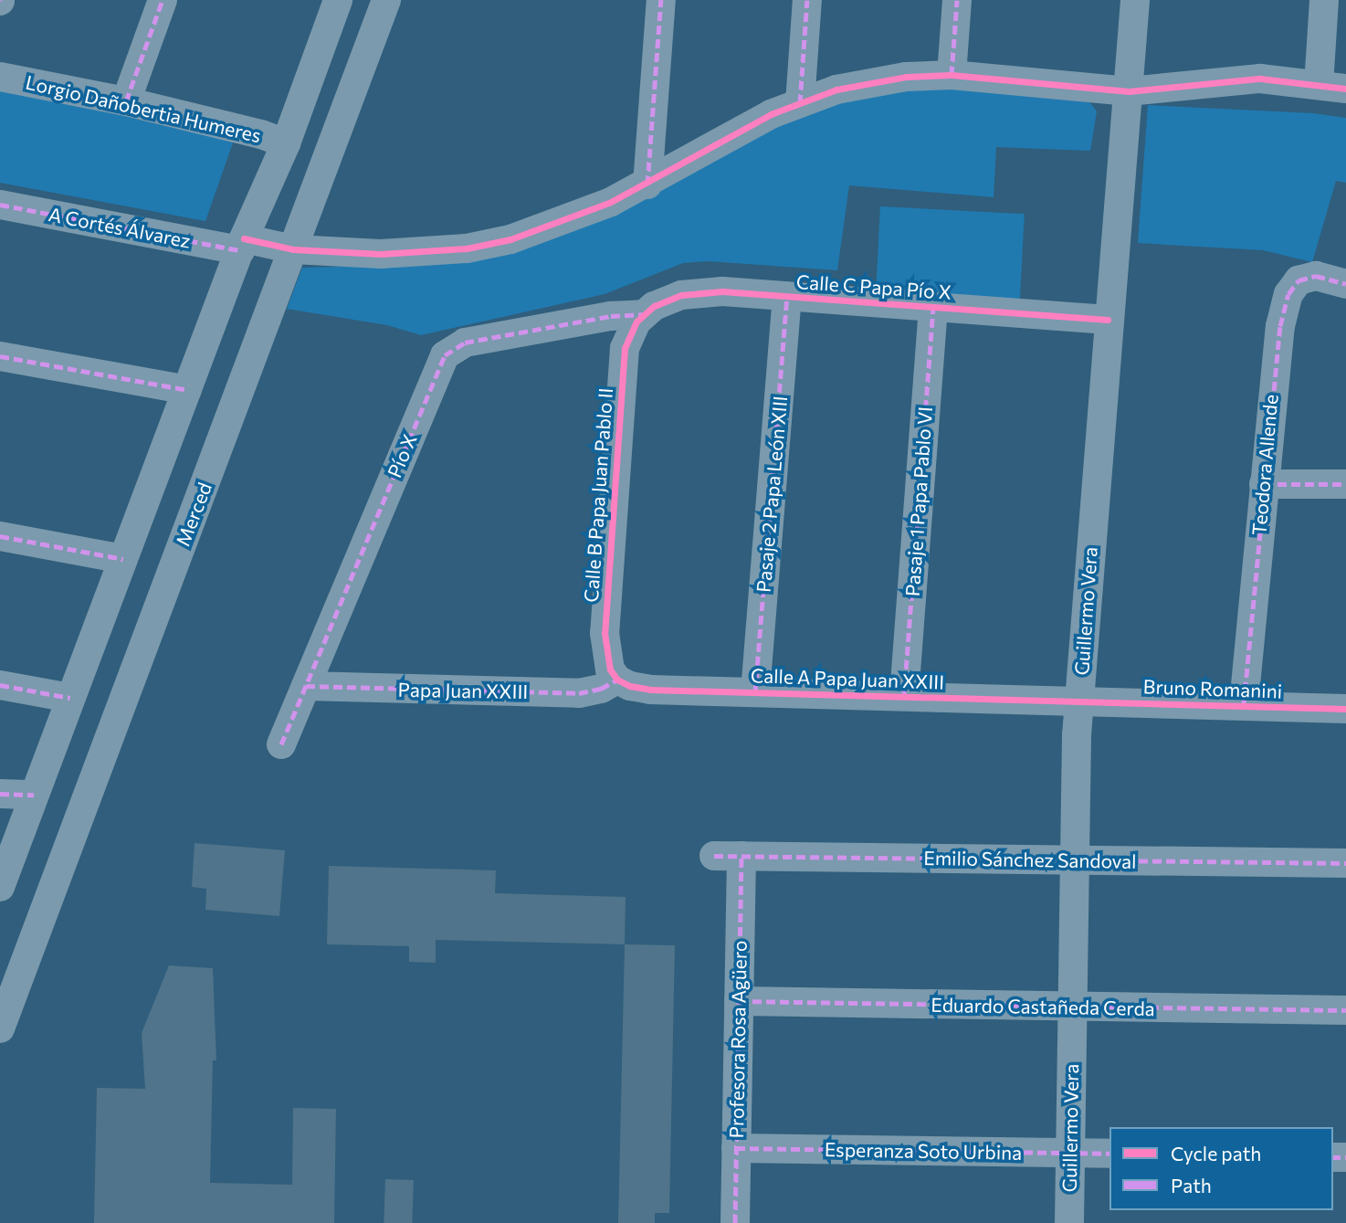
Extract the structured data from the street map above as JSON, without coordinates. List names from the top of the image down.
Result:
{
  "streets": {
    "street": [
      "Lorgio Dañobertia Humeres",
      "A Cortés Álvarez",
      "Calle C Papa Pío X",
      "Pío X",
      "Teodora Allende",
      "Pasaje 2 Papa León XIII",
      "Calle B Papa Juan Pablo II",
      "Pasaje 1 Papa Pablo VI",
      "Merced",
      "Guillermo Vera",
      "Calle A Papa Juan XXIII",
      "Bruno Romanini",
      "Papa Juan XXIII",
      "Emilio Sánchez Sandoval",
      "Eduardo Castañeda Cerda",
      "Profesora Rosa Agüero",
      "Esperanza Soto Urbina"
    ]
  },
  "crossings": [
    ["A Cortés Álvarez", "Merced"],
    ["A Cortés Álvarez", "Guillermo Vera"],
    ["Calle C Papa Pío X", "Pío X"],
    ["Calle C Papa Pío X", "Pasaje 2 Papa León XIII"],
    ["Calle C Papa Pío X", "Calle B Papa Juan Pablo II"],
    ["Calle C Papa Pío X", "Pasaje 1 Papa Pablo VI"],
    ["Calle C Papa Pío X", "Guillermo Vera"],
    ["Pío X", "Calle B Papa Juan Pablo II"],
    ["Pío X", "Papa Juan XXIII"],
    ["Teodora Allende", "Bruno Romanini"],
    ["Pasaje 2 Papa León XIII", "Calle A Papa Juan XXIII"],
    ["Calle B Papa Juan Pablo II", "Calle A Papa Juan XXIII"],
    ["Calle B Papa Juan Pablo II", "Papa Juan XXIII"],
    ["Pasaje 1 Papa Pablo VI", "Calle A Papa Juan XXIII"],
    ["Guillermo Vera", "Calle A Papa Juan XXIII"],
    ["Guillermo Vera", "Bruno Romanini"],
    ["Guillermo Vera", "Emilio Sánchez Sandoval"],
    ["Guillermo Vera", "Eduardo Castañeda Cerda"],
    ["Guillermo Vera", "Esperanza Soto Urbina"],
    ["Calle A Papa Juan XXIII", "Bruno Romanini"],
    ["Calle A Papa Juan XXIII", "Papa Juan XXIII"],
    ["Emilio Sánchez Sandoval", "Profesora Rosa Agüero"],
    ["Eduardo Castañeda Cerda", "Profesora Rosa Agüero"],
    ["Profesora Rosa Agüero", "Esperanza Soto Urbina"]
  ],
  "legend": ["Cycle path", "Path"]
}
